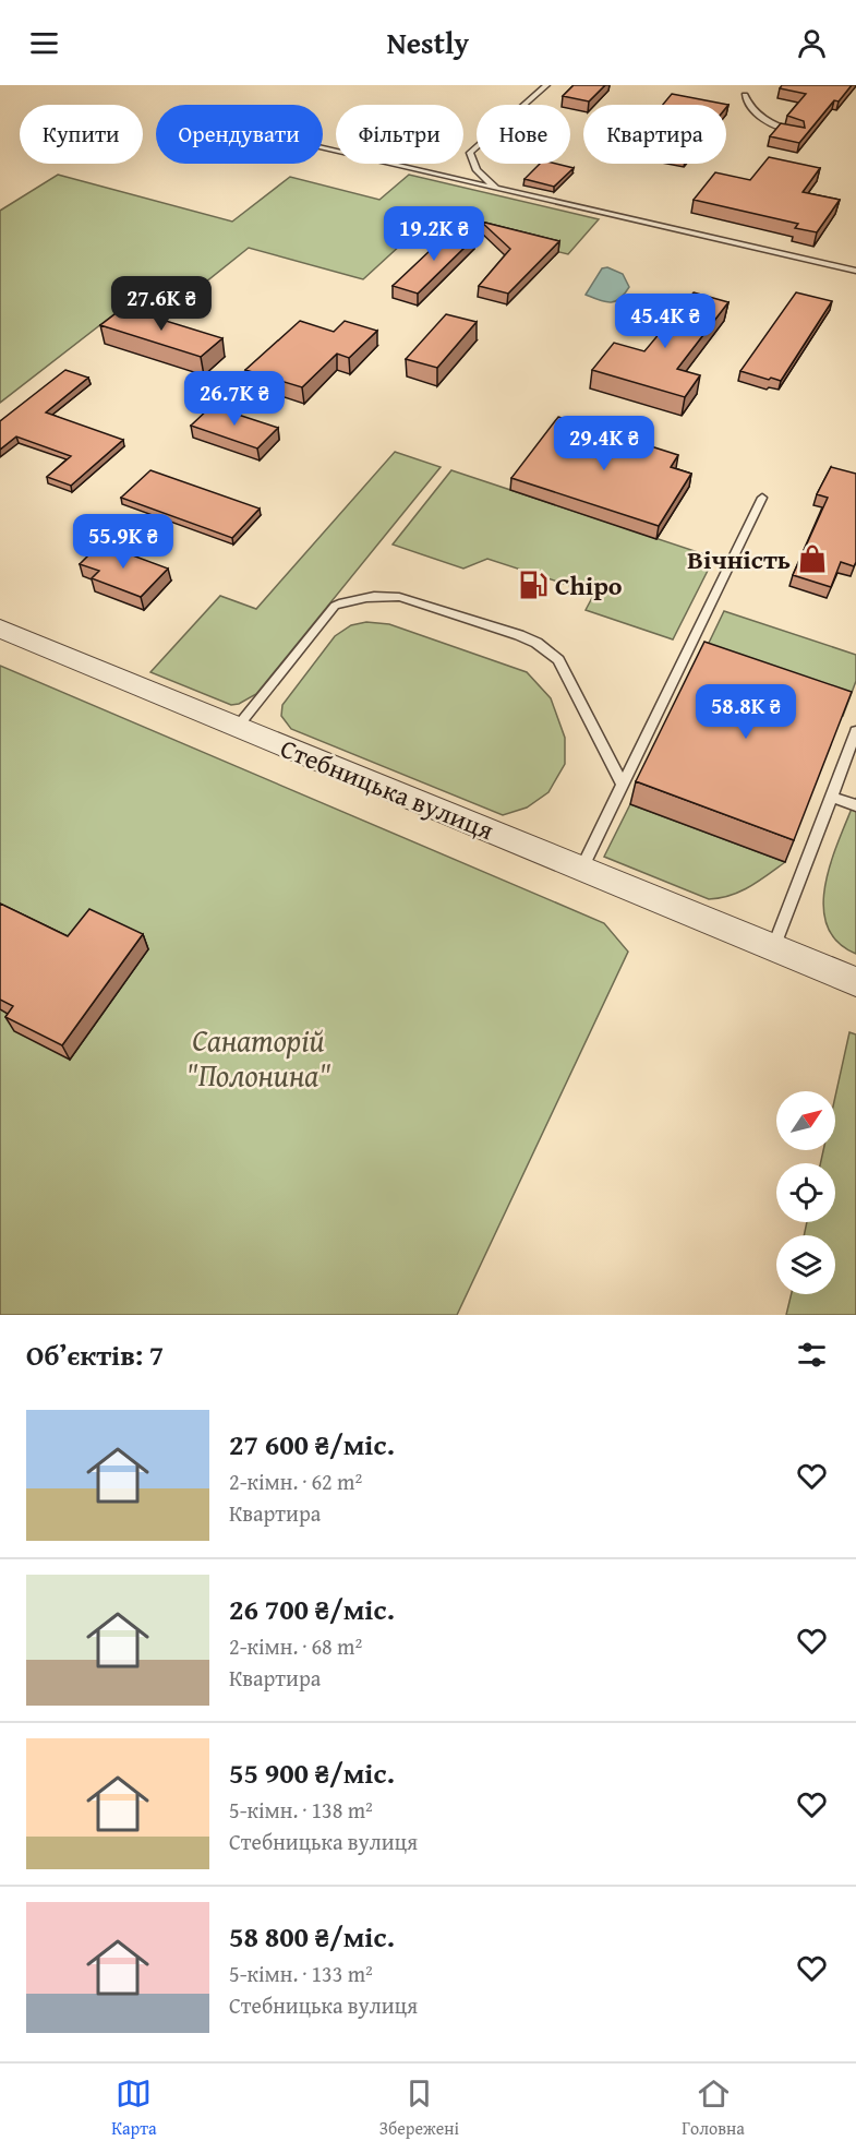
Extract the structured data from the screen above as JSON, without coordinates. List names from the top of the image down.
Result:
{
  "streets": {
    "street": ["Стебницька вулиця"]
  },
  "parks": ["Санаторій \"Полонина\""],
  "places": {
    "shop": ["Вічність"],
    "fuel station": ["Chipo"]
  },
  "north": "top right",
  "page": {
    "header": "Nestly",
    "chip": [
      "Купити",
      "Орендувати",
      "Фільтри",
      "Нове",
      "Квартира"
    ],
    "price": [
      "19.2K ₴",
      "27.6K ₴",
      "45.4K ₴",
      "26.7K ₴",
      "29.4K ₴",
      "55.9K ₴",
      "58.8K ₴"
    ],
    "heading": "Об’єктів: 7",
    "list": [
      {
        "name": "27 600 ₴/міс.",
        "note": "2-кімн. · 62 m² · Квартира"
      },
      {
        "name": "26 700 ₴/міс.",
        "note": "2-кімн. · 68 m² · Квартира"
      },
      {
        "name": "55 900 ₴/міс.",
        "note": "5-кімн. · 138 m² · Стебницька вулиця"
      },
      {
        "name": "58 800 ₴/міс.",
        "note": "5-кімн. · 133 m² · Стебницька вулиця"
      }
    ],
    "tabs": ["Карта", "Збережені", "Головна"]
  }
}
